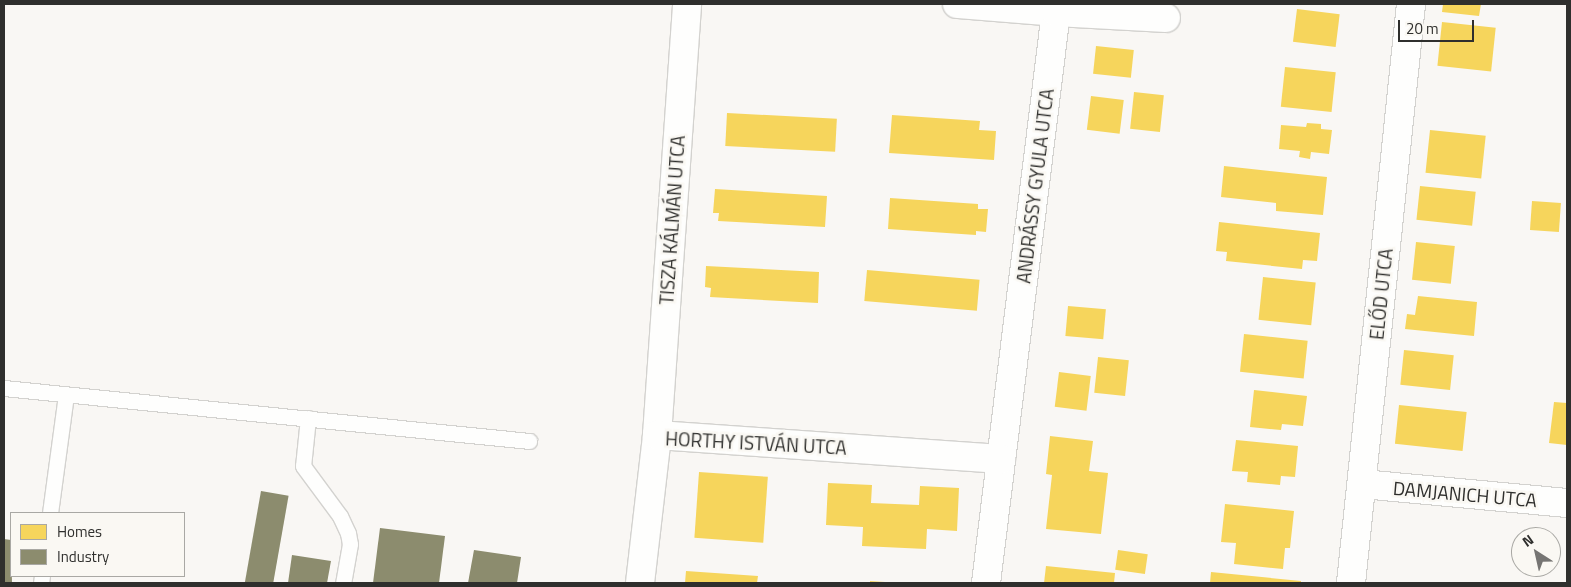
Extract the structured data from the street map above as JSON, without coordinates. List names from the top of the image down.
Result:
{
  "streets": {
    "street": [
      "ANDRÁSSY GYULA UTCA",
      "TISZA KÁLMÁN UTCA",
      "ELŐD UTCA",
      "HORTHY ISTVÁN UTCA",
      "DAMJANICH UTCA"
    ]
  },
  "crossings": [
    ["ANDRÁSSY GYULA UTCA", "HORTHY ISTVÁN UTCA"],
    ["TISZA KÁLMÁN UTCA", "HORTHY ISTVÁN UTCA"],
    ["ELŐD UTCA", "DAMJANICH UTCA"]
  ],
  "legend": ["Homes", "Industry"],
  "scale_bar": "20 m",
  "north": "top left"
}
